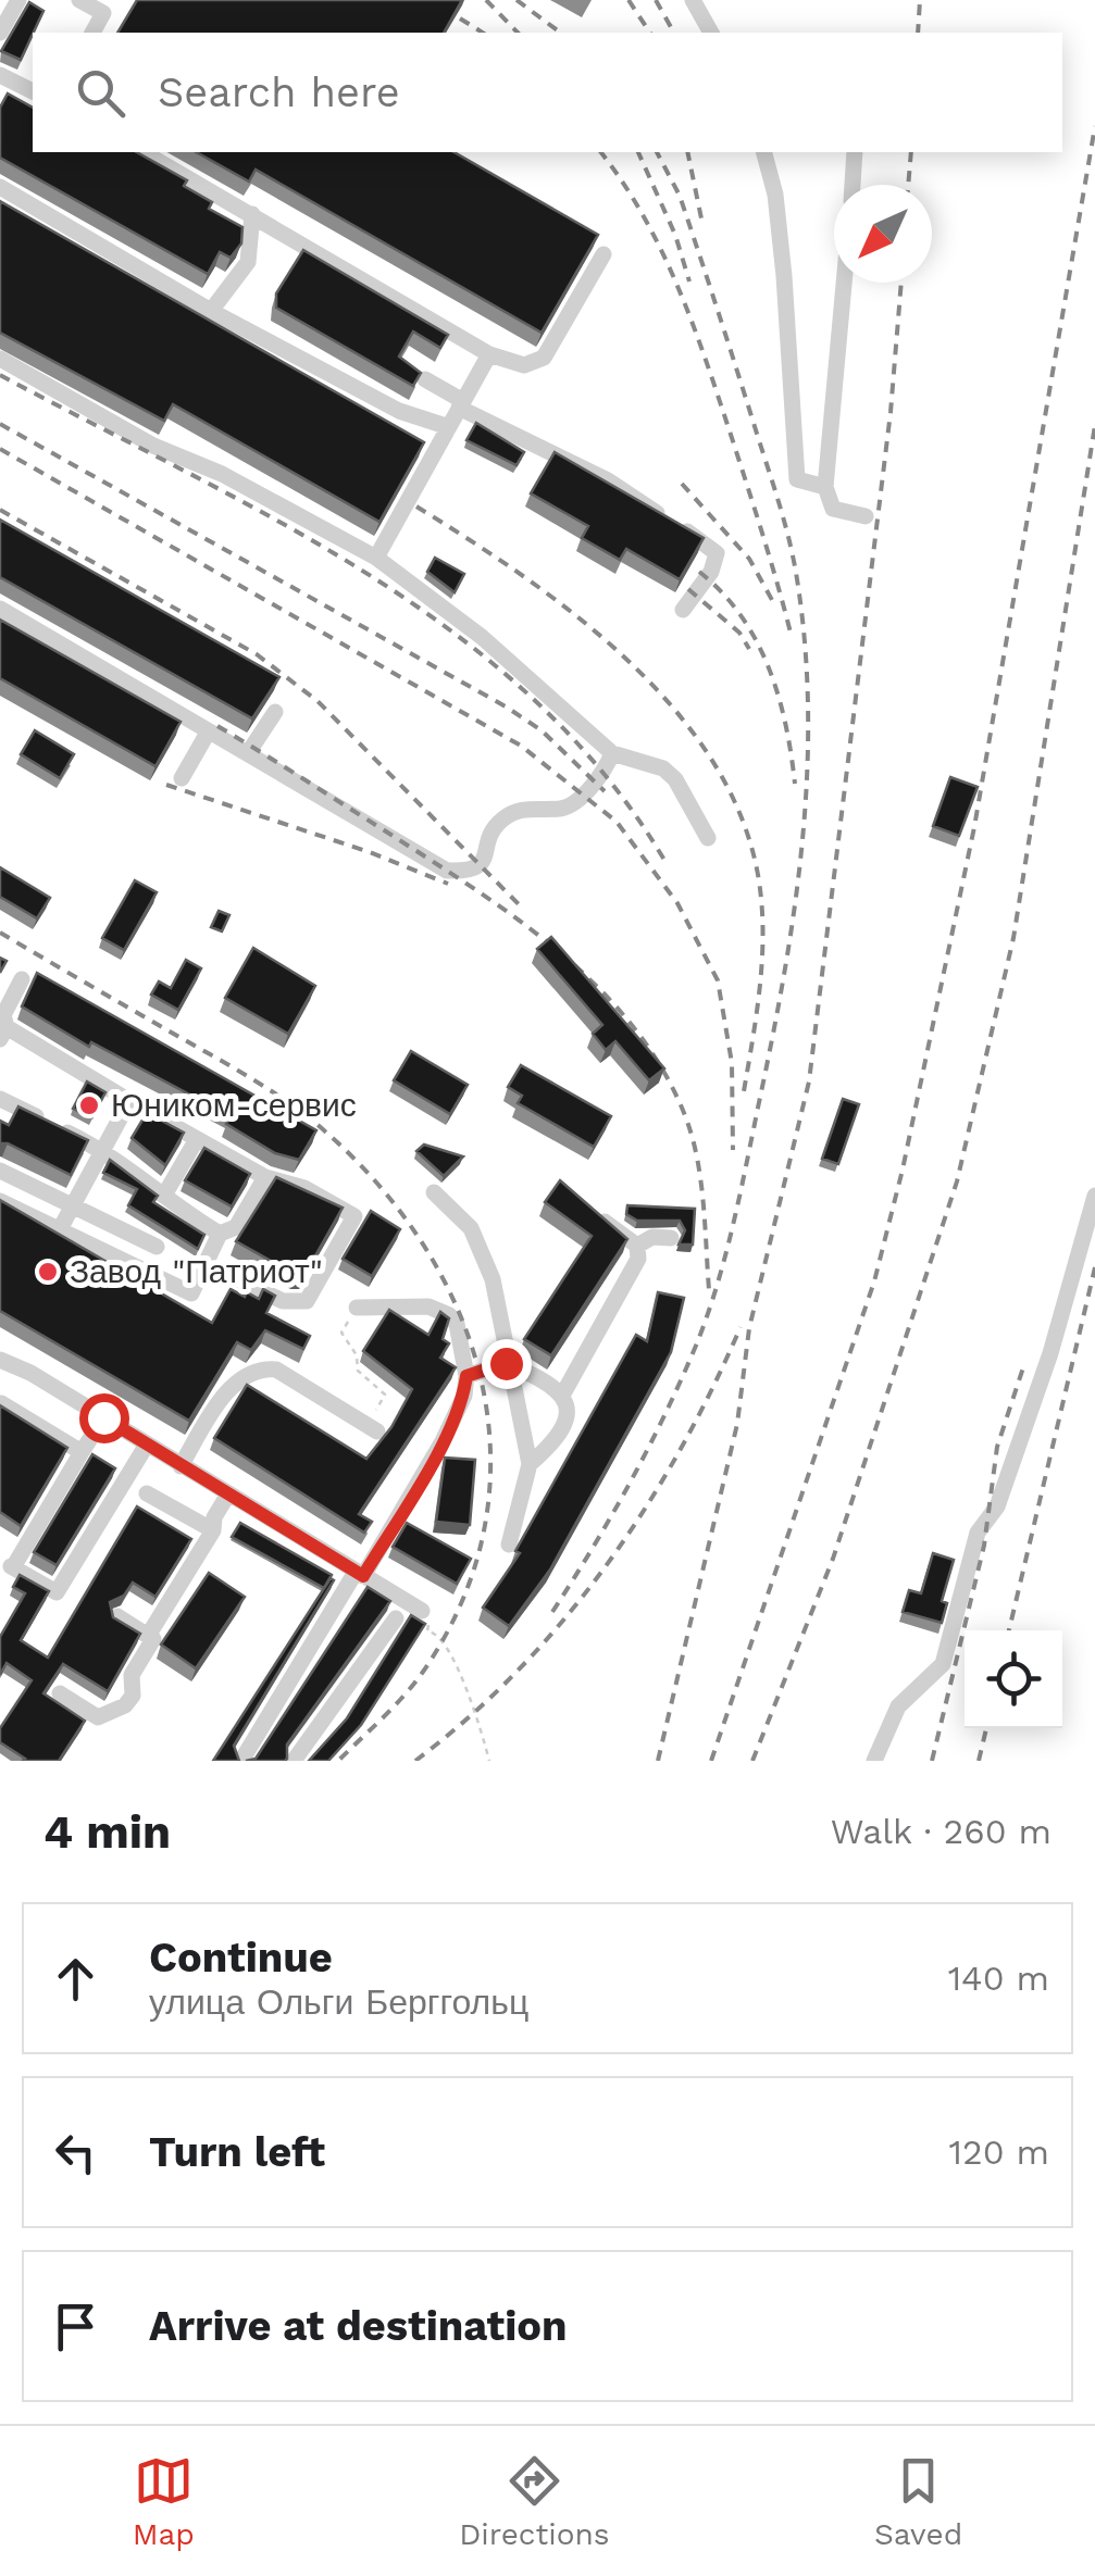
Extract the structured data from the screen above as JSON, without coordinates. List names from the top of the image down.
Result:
{
  "places": ["Юником-сервис", "Завод \"Патриот\""],
  "north": "bottom left",
  "page": {
    "search": "Search here",
    "heading": ["4 min", "Walk · 260 m"],
    "list": [
      ["Continue", "улица Ольги Берггольц", "140 m"],
      ["Turn left", "120 m"],
      "Arrive at destination"
    ],
    "nav": ["Map", "Directions", "Saved"]
  }
}
